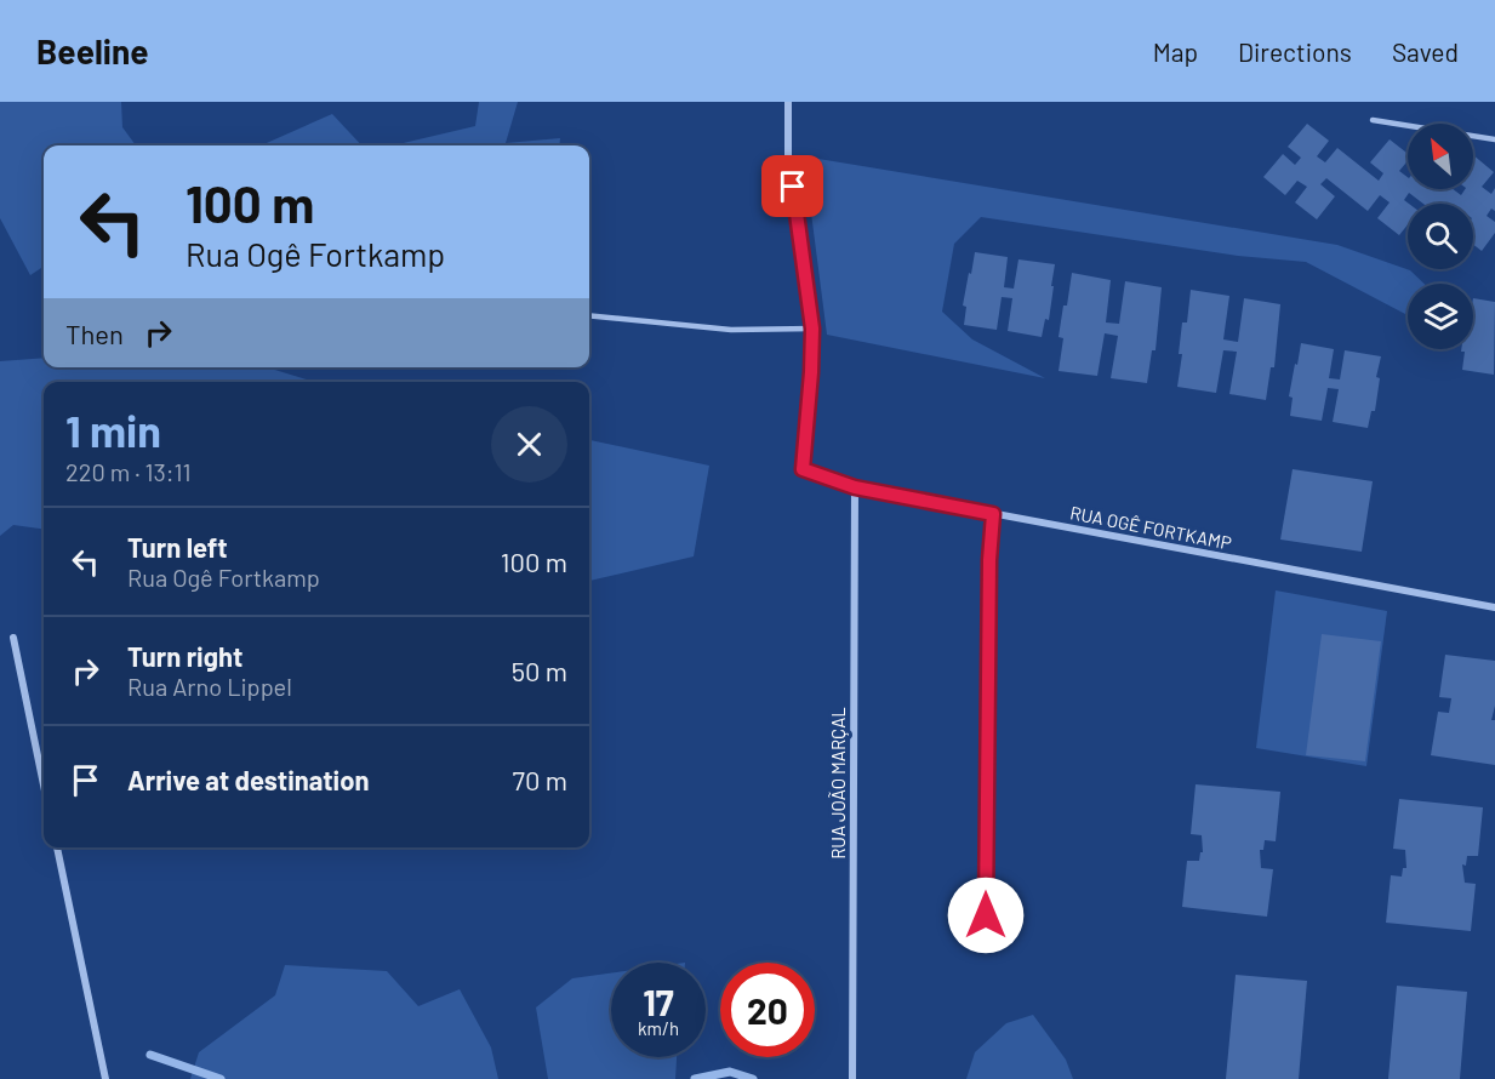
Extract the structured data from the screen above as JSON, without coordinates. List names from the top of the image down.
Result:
{
  "streets": {
    "street": ["RUA OGÊ FORTKAMP", "RUA JOÃO MARÇAL"]
  },
  "crossings": [
    ["RUA OGÊ FORTKAMP", "RUA JOÃO MARÇAL"]
  ],
  "north": "top left",
  "page": {
    "header": "Beeline",
    "nav": ["Map", "Directions", "Saved"],
    "turn": ["100 m", "Rua Ogê Fortkamp"],
    "then": "Then",
    "heading": ["1 min", "220 m · 13:11"],
    "list": [
      {
        "name": "Turn left",
        "note": "Rua Ogê Fortkamp",
        "value": "100 m"
      },
      {
        "name": "Turn right",
        "note": "Rua Arno Lippel",
        "value": "50 m"
      },
      {
        "name": "Arrive at destination",
        "value": "70 m"
      }
    ],
    "speed": "17 km/h",
    "limit": "20"
  }
}
